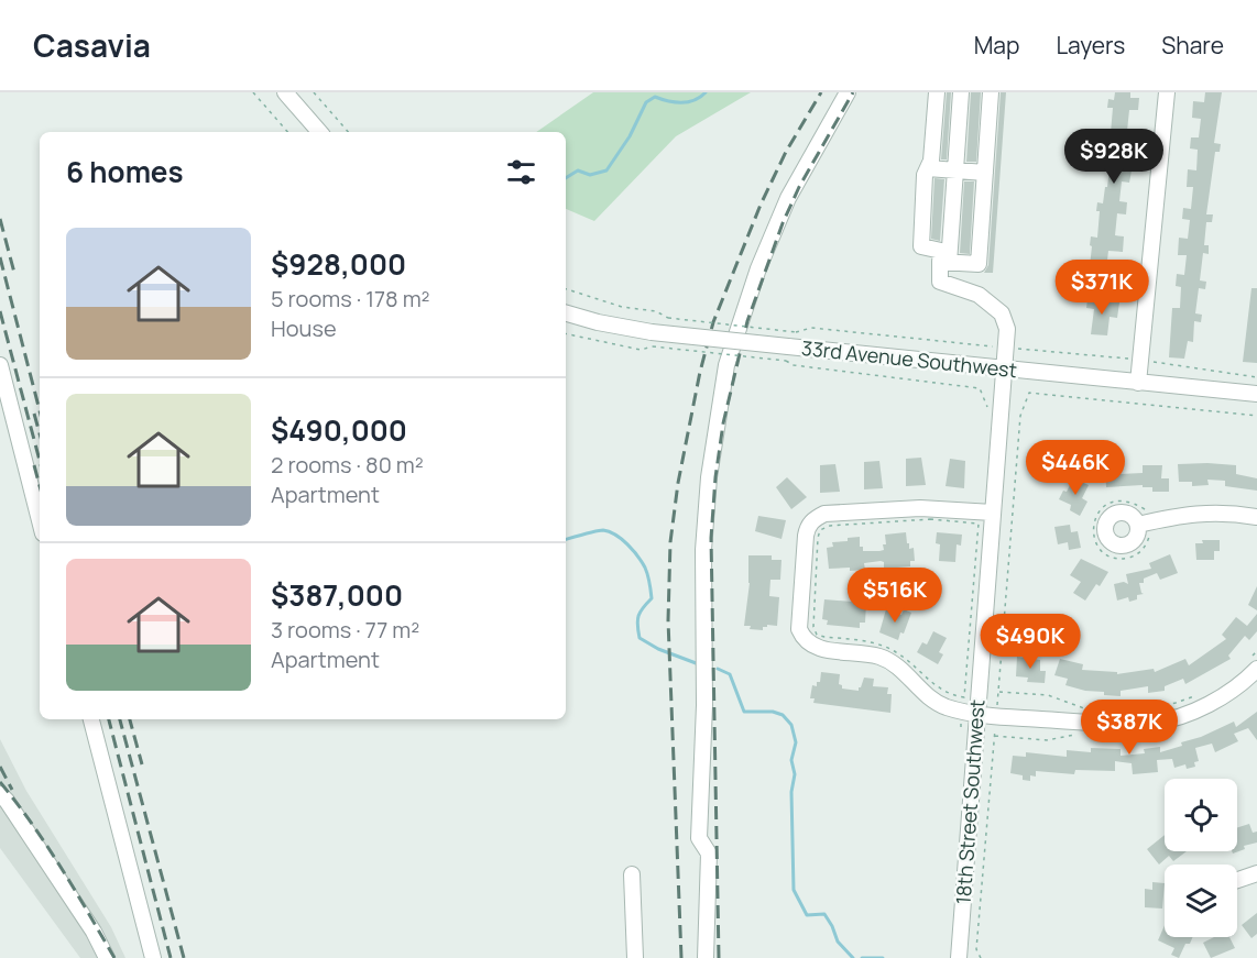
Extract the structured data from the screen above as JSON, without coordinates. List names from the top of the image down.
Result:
{
  "streets": {
    "street": ["33rd Avenue Southwest", "18th Street Southwest"]
  },
  "crossings": [
    ["33rd Avenue Southwest", "18th Street Southwest"]
  ],
  "page": {
    "header": "Casavia",
    "nav": ["Map", "Layers", "Share"],
    "price": [
      "$928K",
      "$371K",
      "$446K",
      "$516K",
      "$490K",
      "$387K"
    ],
    "heading": "6 homes",
    "list": [
      {
        "name": "$928,000",
        "note": "5 rooms · 178 m² · House"
      },
      {
        "name": "$490,000",
        "note": "2 rooms · 80 m² · Apartment"
      },
      {
        "name": "$387,000",
        "note": "3 rooms · 77 m² · Apartment"
      }
    ]
  }
}
